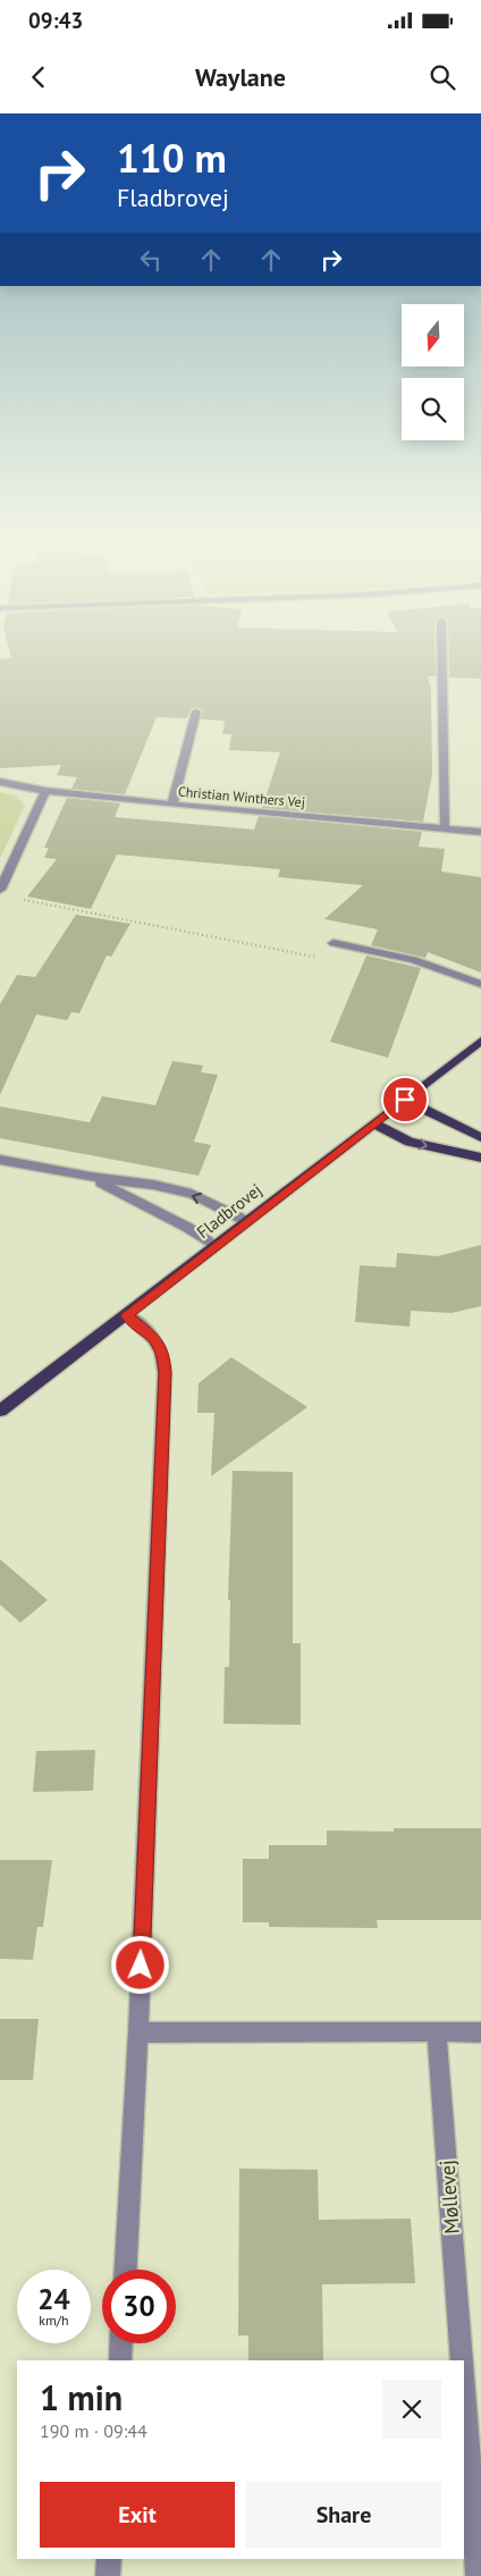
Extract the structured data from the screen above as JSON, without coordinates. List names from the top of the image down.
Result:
{
  "streets": {
    "main road": ["Fladbrovej"],
    "street": ["Christian Winthers Vej", "Møllevej"]
  },
  "north": "bottom",
  "page": {
    "status": "09:43",
    "header": "Waylane",
    "turn": ["110 m", "Fladbrovej"],
    "speed": "24 km/h",
    "limit": "30",
    "heading": ["1 min", "190 m · 09:44"],
    "buttons": ["Exit", "Share"]
  }
}
